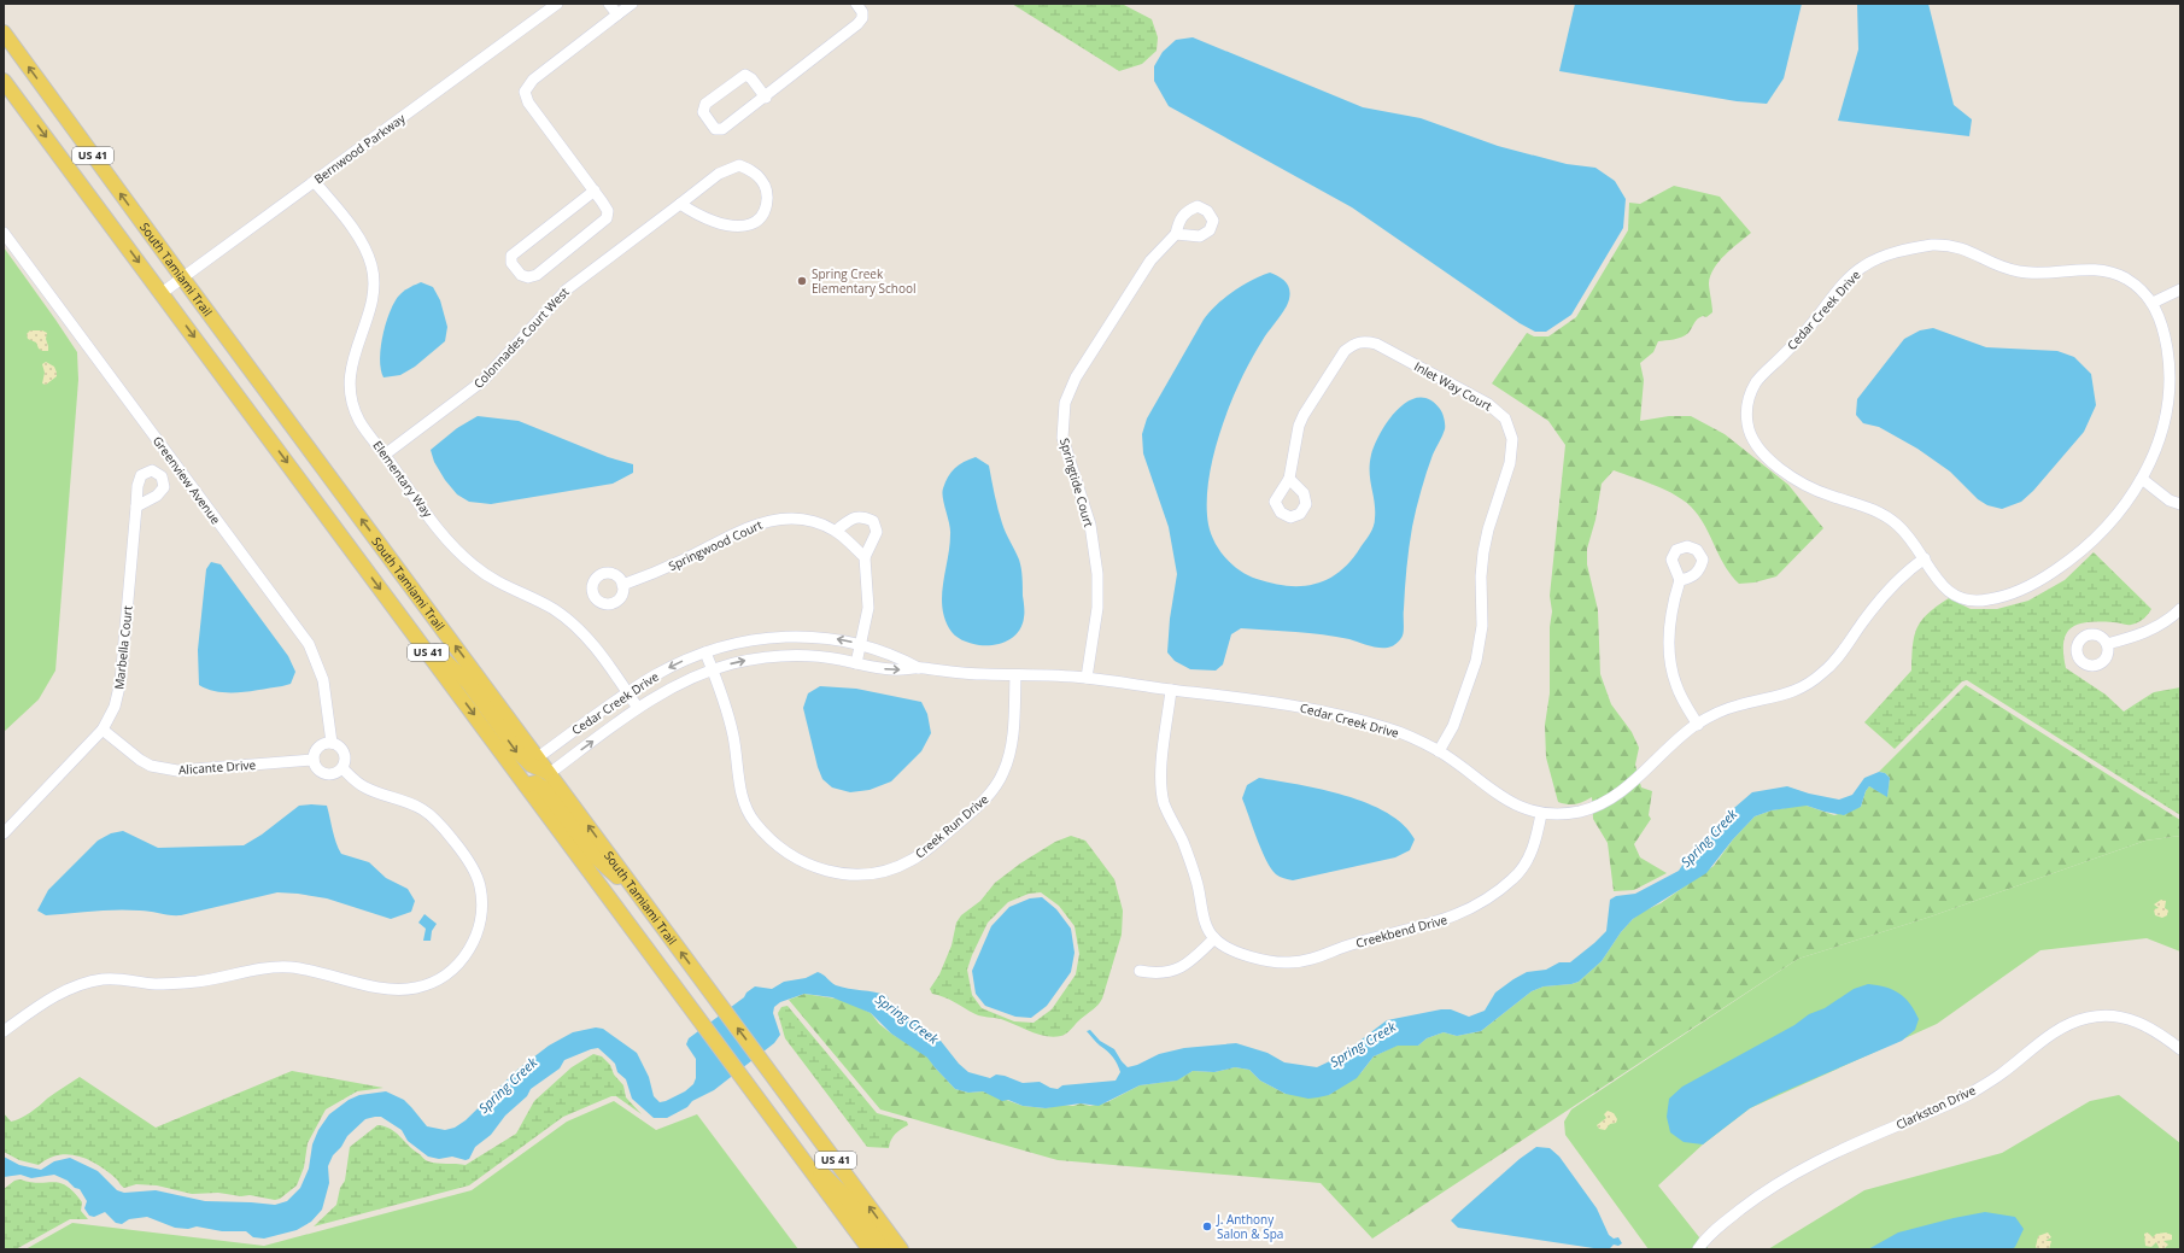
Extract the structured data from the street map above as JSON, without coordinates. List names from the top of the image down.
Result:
{
  "streets": {
    "main road": ["US 41", "South Tamiami Trail"],
    "street": [
      "Bernwood Parkway",
      "Cedar Creek Drive",
      "Colonnades Court West",
      "Inlet Way Court",
      "Elementary Way",
      "Greenview Avenue",
      "Springtide Court",
      "Springwood Court",
      "Marbella Court",
      "Alicante Drive",
      "Creek Run Drive",
      "Creekbend Drive",
      "Clarkston Drive"
    ]
  },
  "crossings": [
    ["Bernwood Parkway", "South Tamiami Trail"],
    ["Bernwood Parkway", "Elementary Way"],
    ["South Tamiami Trail", "Cedar Creek Drive"],
    ["Cedar Creek Drive", "Inlet Way Court"],
    ["Cedar Creek Drive", "Elementary Way"],
    ["Cedar Creek Drive", "Springtide Court"],
    ["Cedar Creek Drive", "Creek Run Drive"],
    ["Cedar Creek Drive", "Creekbend Drive"],
    ["Colonnades Court West", "Elementary Way"],
    ["Greenview Avenue", "Alicante Drive"],
    ["Marbella Court", "Alicante Drive"]
  ],
  "water": ["Spring Creek"],
  "places": ["Spring Creek Elementary School", "J. Anthony Salon & Spa"]
}
